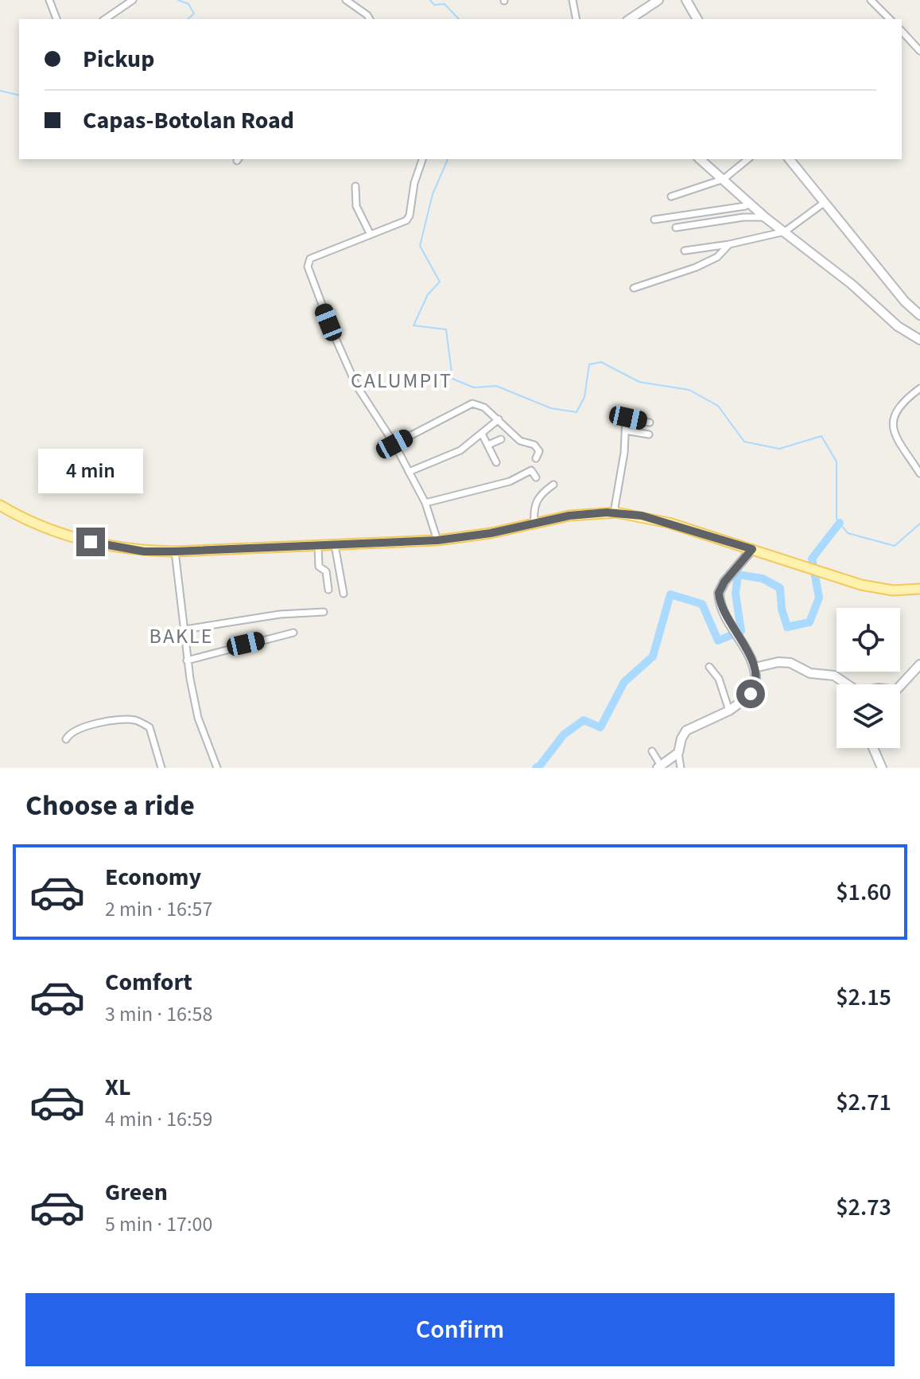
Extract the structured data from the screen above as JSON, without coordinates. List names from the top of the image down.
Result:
{
  "districts": ["CALUMPIT", "BAKLE"],
  "page": {
    "banner": ["Pickup", "Capas-Botolan Road"],
    "bubble": "4 min",
    "heading": "Choose a ride",
    "list": [
      {
        "name": "Economy",
        "note": "2 min · 16:57",
        "value": "$1.60"
      },
      {
        "name": "Comfort",
        "note": "3 min · 16:58",
        "value": "$2.15"
      },
      {
        "name": "XL",
        "note": "4 min · 16:59",
        "value": "$2.71"
      },
      {
        "name": "Green",
        "note": "5 min · 17:00",
        "value": "$2.73"
      }
    ],
    "buttons": "Confirm"
  }
}
